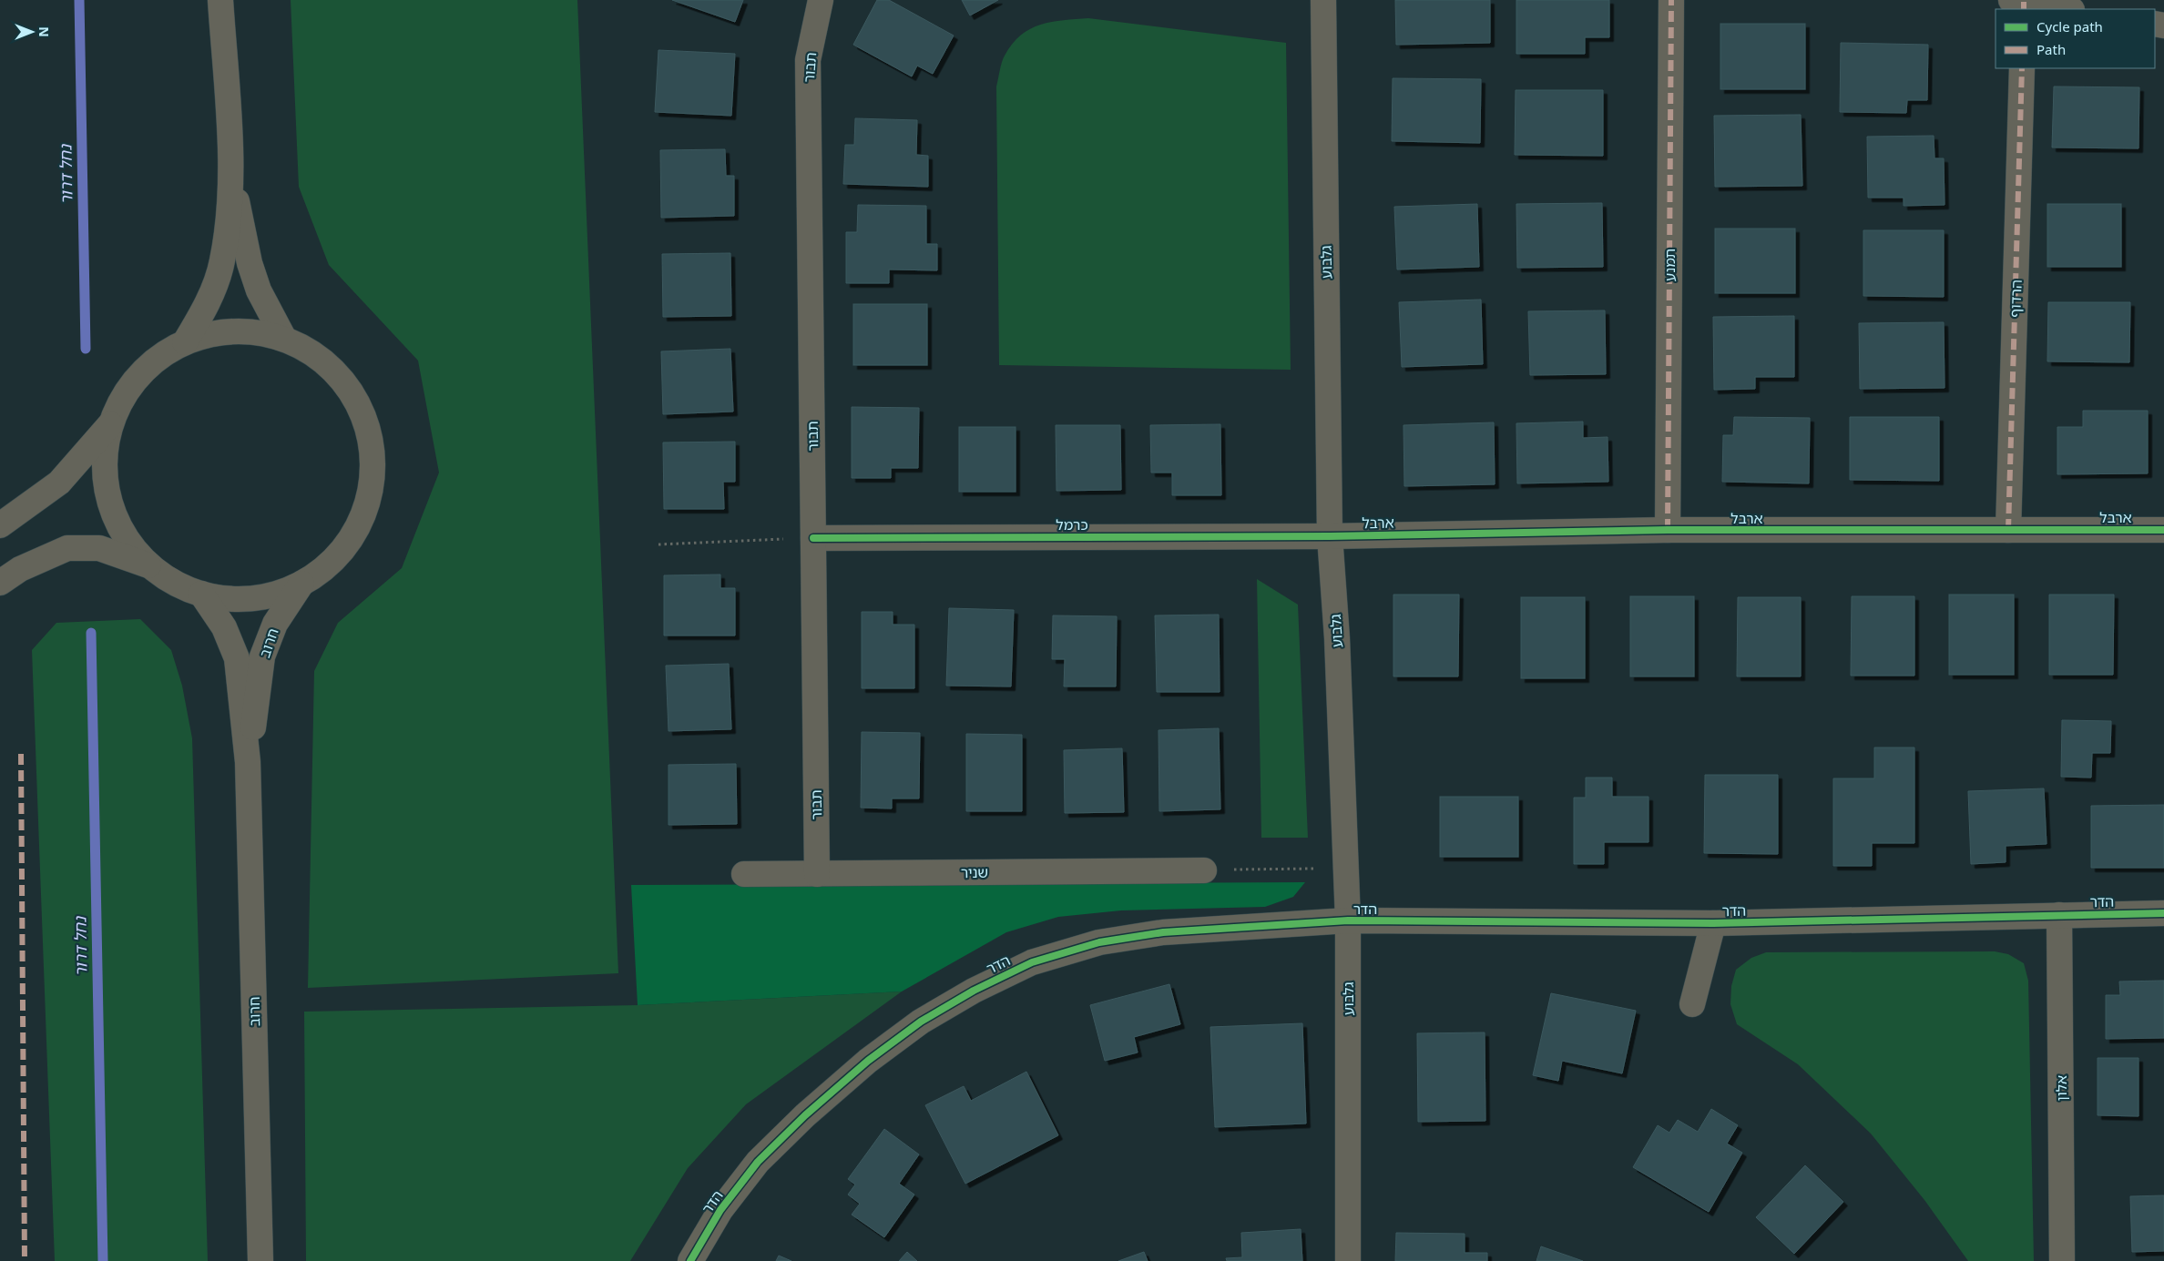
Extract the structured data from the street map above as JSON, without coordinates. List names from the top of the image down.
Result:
{
  "streets": {
    "street": [
      "תבור",
      "גלבוע",
      "תמנע",
      "הרדוף",
      "ארבל",
      "כרמל",
      "חרוב",
      "שניר",
      "הדר",
      "אלון"
    ]
  },
  "crossings": [
    ["תבור", "כרמל"],
    ["תבור", "שניר"],
    ["גלבוע", "ארבל"],
    ["גלבוע", "כרמל"],
    ["גלבוע", "הדר"],
    ["תמנע", "ארבל"],
    ["הרדוף", "ארבל"],
    ["ארבל", "כרמל"],
    ["הדר", "אלון"]
  ],
  "water": ["נחל דרור"],
  "legend": ["Cycle path", "Path"],
  "north": "right"
}
